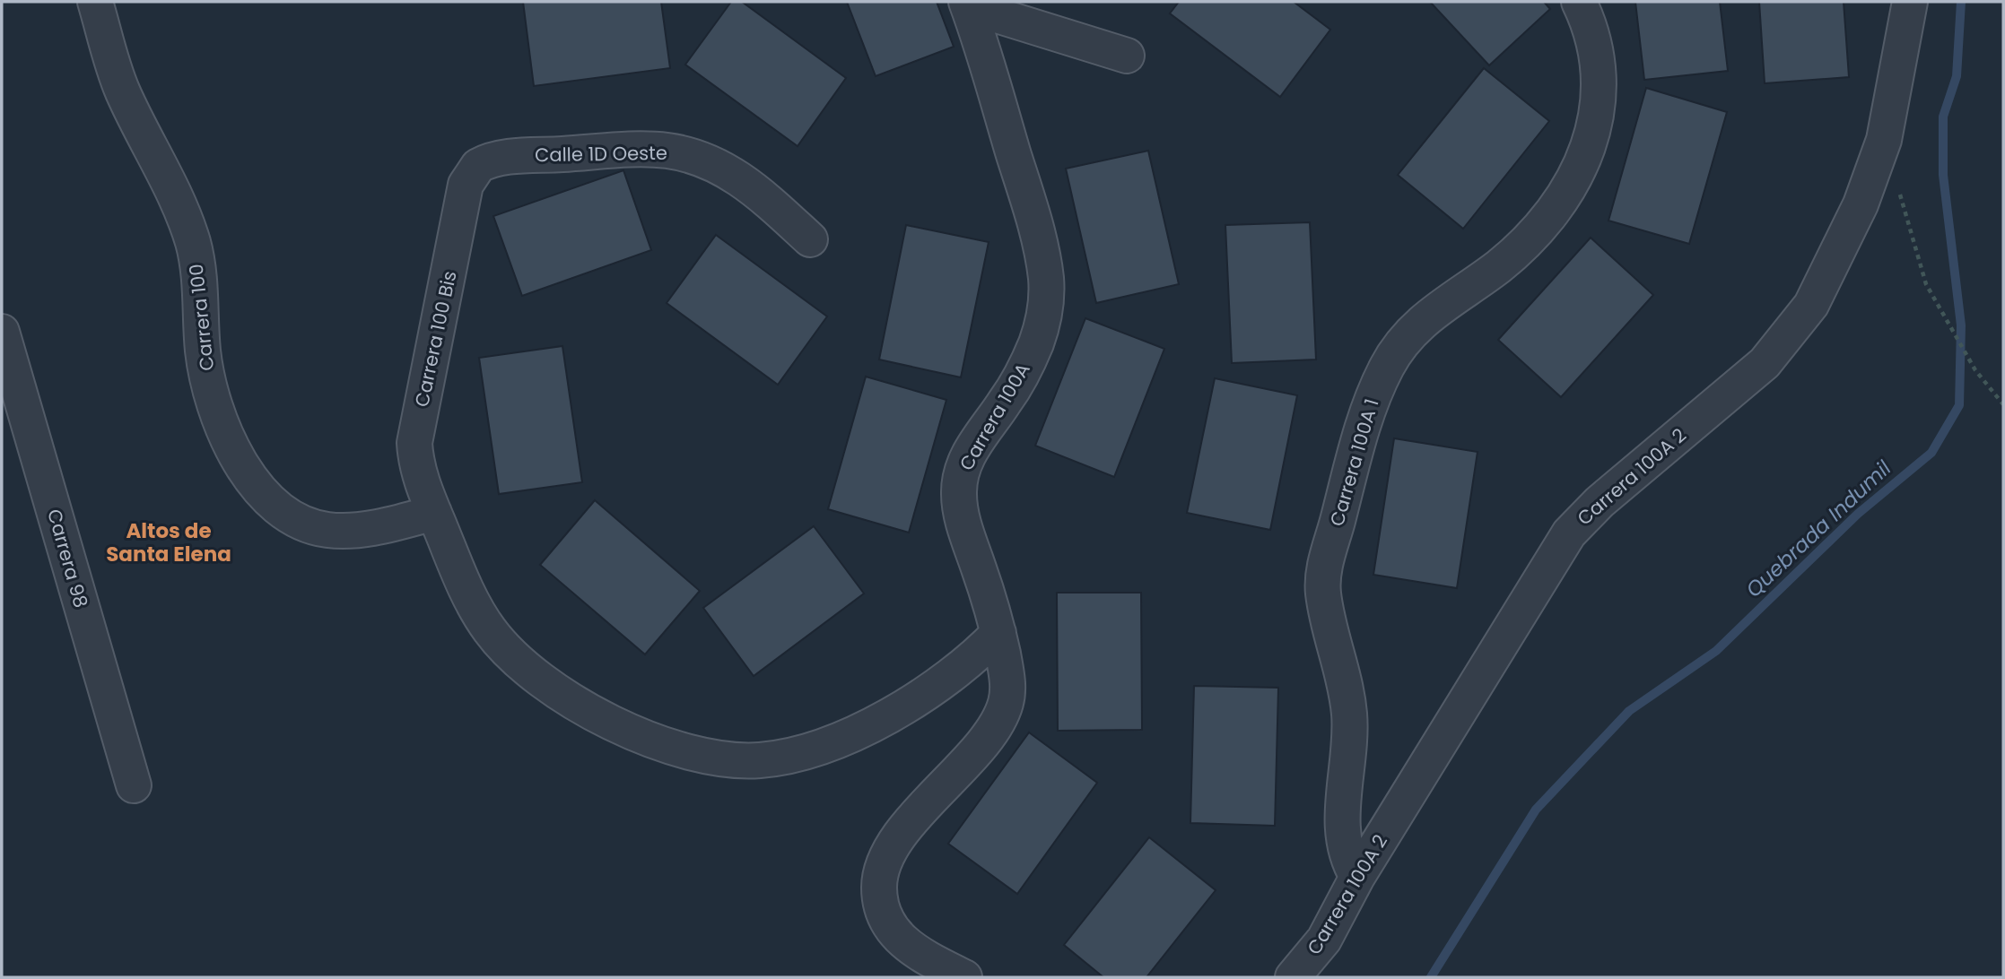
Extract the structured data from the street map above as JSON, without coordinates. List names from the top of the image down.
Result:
{
  "streets": {
    "street": [
      "Calle 1D Oeste",
      "Carrera 100",
      "Carrera 100 Bis",
      "Carrera 100A",
      "Carrera 100A 1",
      "Carrera 100A 2",
      "Carrera 98"
    ]
  },
  "crossings": [
    ["Calle 1D Oeste", "Carrera 100 Bis"],
    ["Carrera 100", "Carrera 100 Bis"],
    ["Carrera 100 Bis", "Carrera 100A"],
    ["Carrera 100A 1", "Carrera 100A 2"]
  ],
  "districts": ["Altos de Santa Elena"],
  "water": ["Quebrada Indumil"]
}
